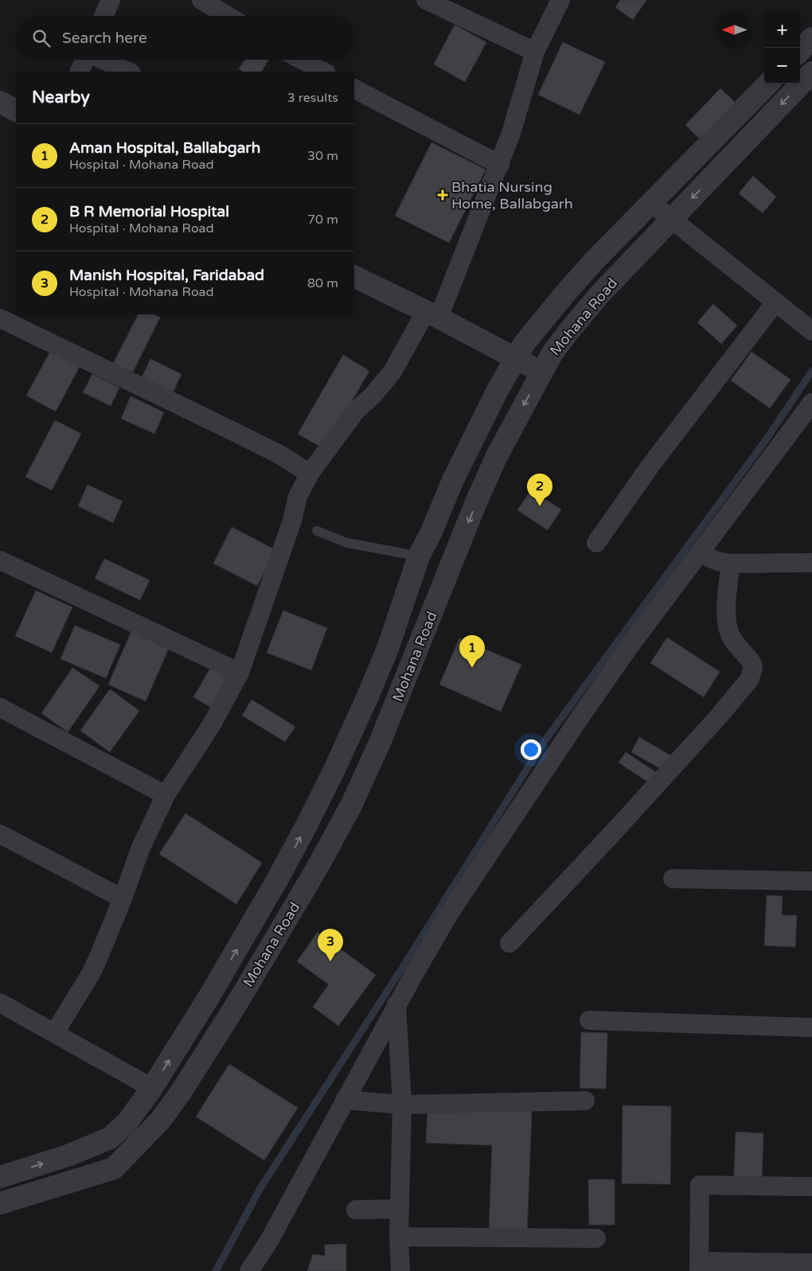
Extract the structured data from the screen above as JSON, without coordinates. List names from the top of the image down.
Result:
{
  "streets": {
    "street": ["Mohana Road"]
  },
  "places": {
    "health": ["Bhatia Nursing Home, Ballabgarh"]
  },
  "north": "left",
  "page": {
    "map_buttons": ["+", "−"],
    "search": "Search here",
    "heading": ["Nearby", "3 results"],
    "list": [
      {
        "mark": "1",
        "name": "Aman Hospital, Ballabgarh",
        "note": "Hospital · Mohana Road",
        "value": "30 m"
      },
      {
        "mark": "2",
        "name": "B R Memorial Hospital",
        "note": "Hospital · Mohana Road",
        "value": "70 m"
      },
      {
        "mark": "3",
        "name": "Manish Hospital, Faridabad",
        "note": "Hospital · Mohana Road",
        "value": "80 m"
      }
    ],
    "pins": ["2", "1", "3"]
  }
}
